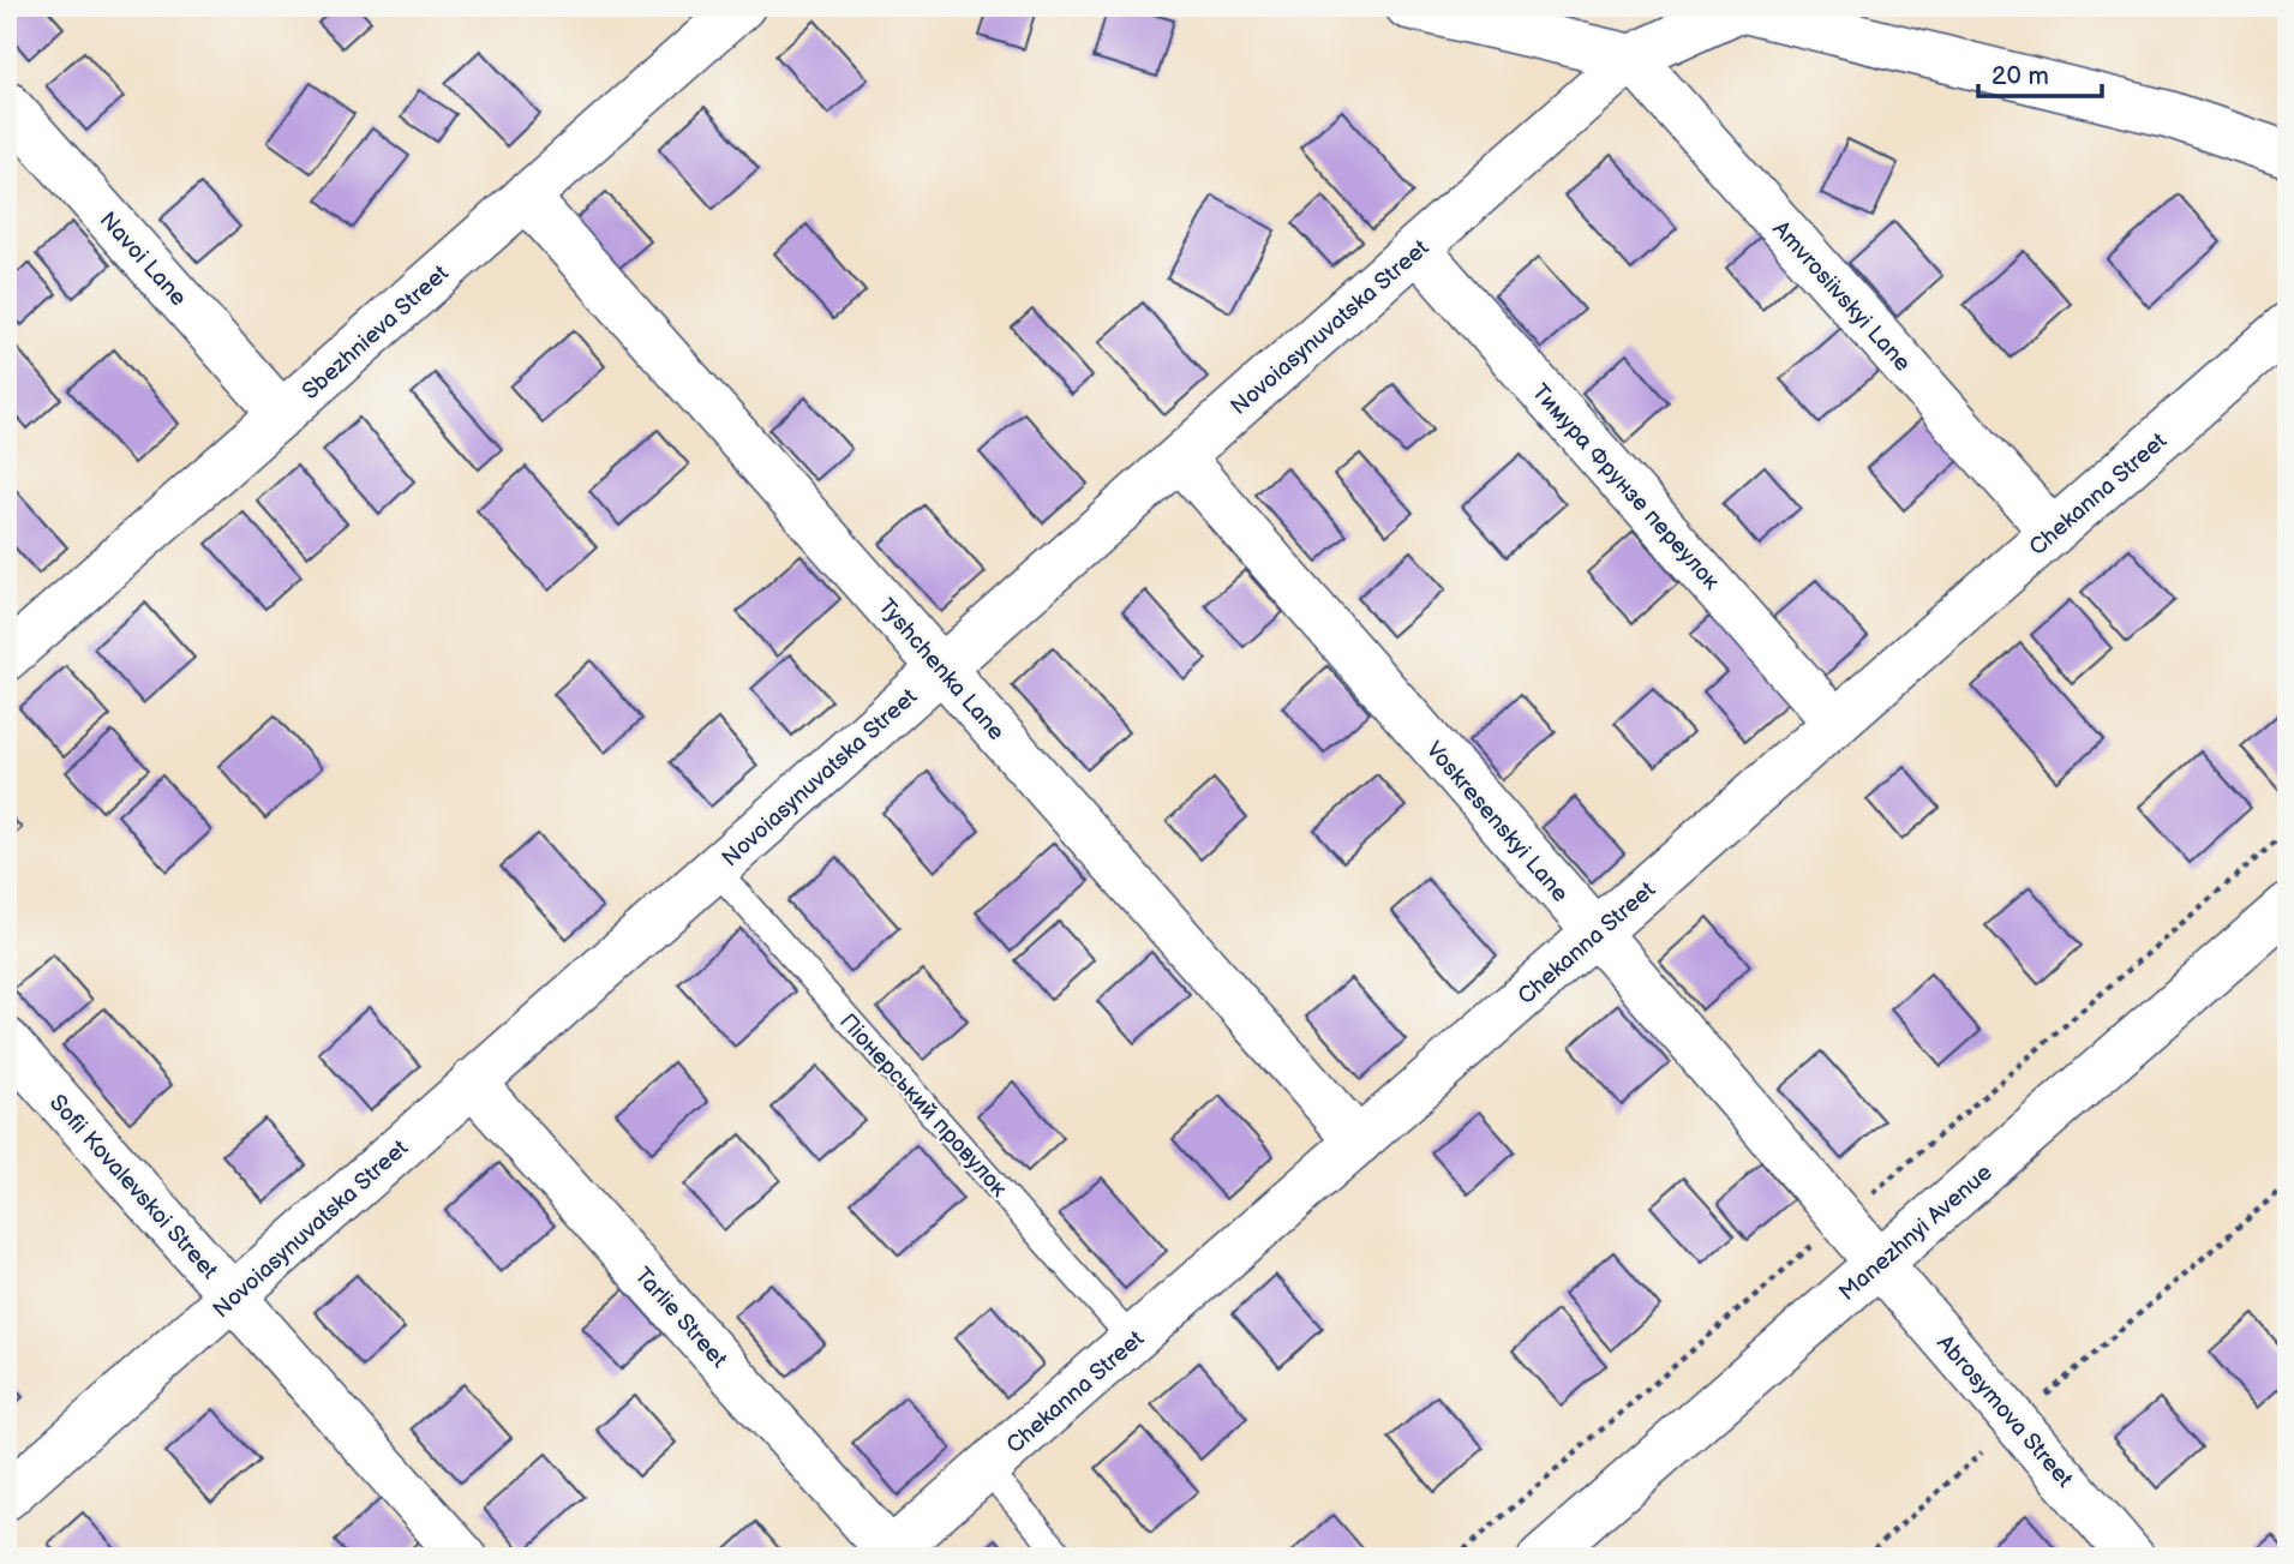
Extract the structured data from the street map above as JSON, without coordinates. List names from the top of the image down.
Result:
{
  "streets": {
    "street": [
      "Navoi Lane",
      "Amvrosiivskyi Lane",
      "Novoiasynuvatska Street",
      "Sbezhnieva Street",
      "Тимура Фрунзе переулок",
      "Chekanna Street",
      "Tyshchenka Lane",
      "Voskresenskyi Lane",
      "Sofii Kovalevskoi Street",
      "Manezhnyi Avenue",
      "Tarlie Street",
      "Abrosymova Street"
    ],
    "lane": ["Пiонерський провулок"]
  },
  "crossings": [
    ["Navoi Lane", "Sbezhnieva Street"],
    ["Amvrosiivskyi Lane", "Novoiasynuvatska Street"],
    ["Amvrosiivskyi Lane", "Chekanna Street"],
    ["Novoiasynuvatska Street", "Тимура Фрунзе переулок"],
    ["Novoiasynuvatska Street", "Tyshchenka Lane"],
    ["Novoiasynuvatska Street", "Voskresenskyi Lane"],
    ["Novoiasynuvatska Street", "Пiонерський провулок"],
    ["Novoiasynuvatska Street", "Sofii Kovalevskoi Street"],
    ["Novoiasynuvatska Street", "Tarlie Street"],
    ["Sbezhnieva Street", "Tyshchenka Lane"],
    ["Тимура Фрунзе переулок", "Chekanna Street"],
    ["Chekanna Street", "Tyshchenka Lane"],
    ["Chekanna Street", "Voskresenskyi Lane"],
    ["Chekanna Street", "Пiонерський провулок"],
    ["Chekanna Street", "Tarlie Street"],
    ["Voskresenskyi Lane", "Manezhnyi Avenue"],
    ["Voskresenskyi Lane", "Abrosymova Street"],
    ["Manezhnyi Avenue", "Abrosymova Street"]
  ],
  "scale_bar": "20 m"
}
